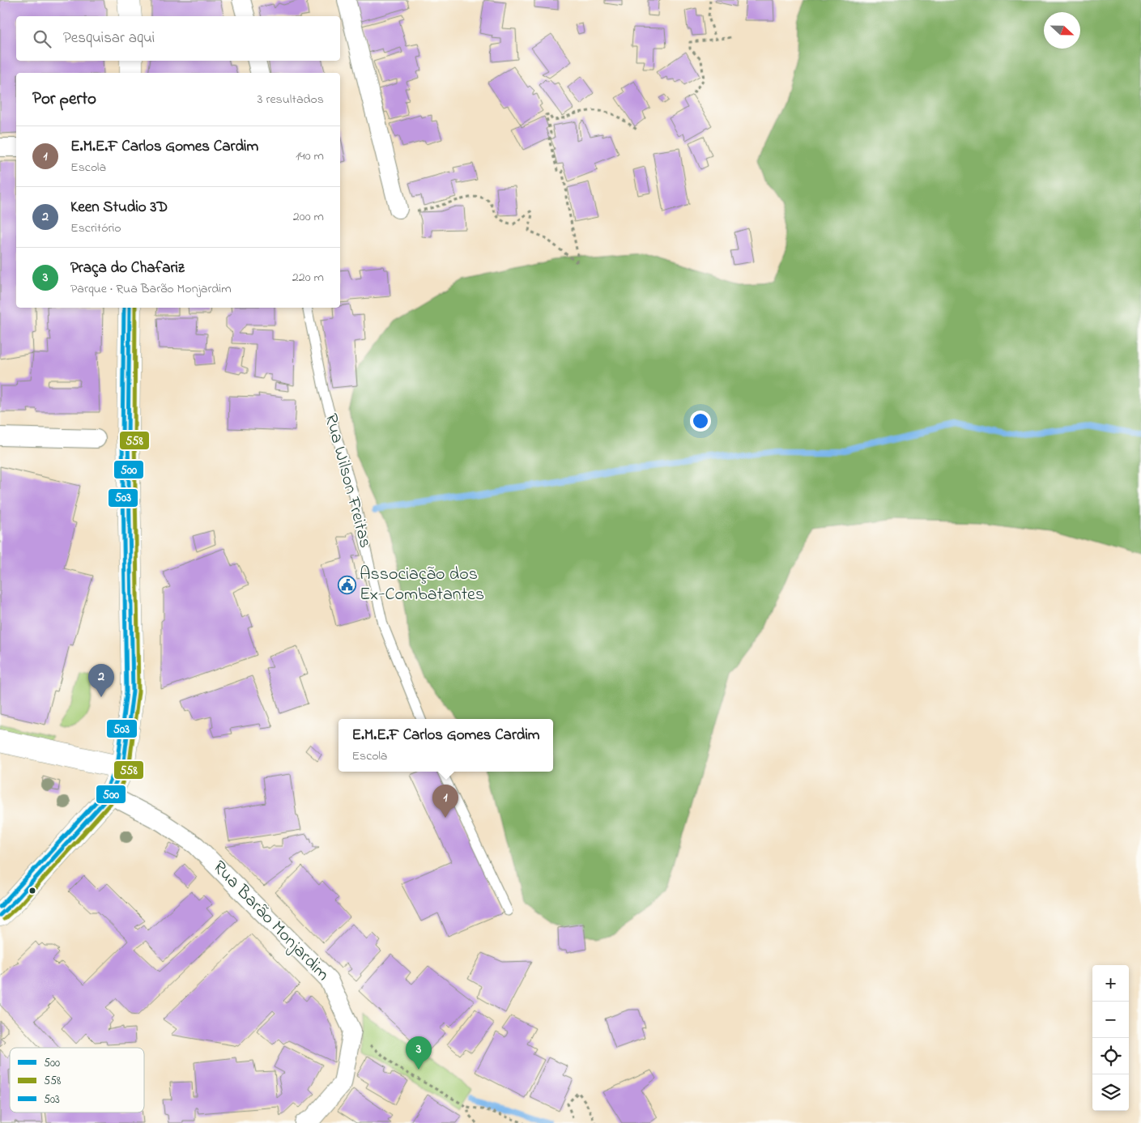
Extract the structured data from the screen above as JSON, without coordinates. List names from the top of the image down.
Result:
{
  "streets": {
    "street": ["Rua Barão Monjardim"],
    "lane": ["Rua Wilson Freitas"]
  },
  "places": {
    "public building": ["Associação dos Ex-Combatantes"]
  },
  "lines": ["transit line 500", "transit line 558", "transit line 503"],
  "legend": ["500", "558", "503"],
  "north": "right",
  "page": {
    "search": "Pesquisar aqui",
    "heading": ["Por perto", "3 resultados"],
    "list": [
      {
        "mark": "1",
        "name": "E.M.E.F Carlos Gomes Cardim",
        "note": "Escola",
        "value": "140 m"
      },
      {
        "mark": "2",
        "name": "Keen Studio 3D",
        "note": "Escritório",
        "value": "200 m"
      },
      {
        "mark": "3",
        "name": "Praça do Chafariz",
        "note": "Parque · Rua Barão Monjardim",
        "value": "220 m"
      }
    ],
    "pins": ["2", "1", "3"],
    "popup": ["E.M.E.F Carlos Gomes Cardim", "Escola"],
    "map_buttons": ["+", "−"]
  }
}
